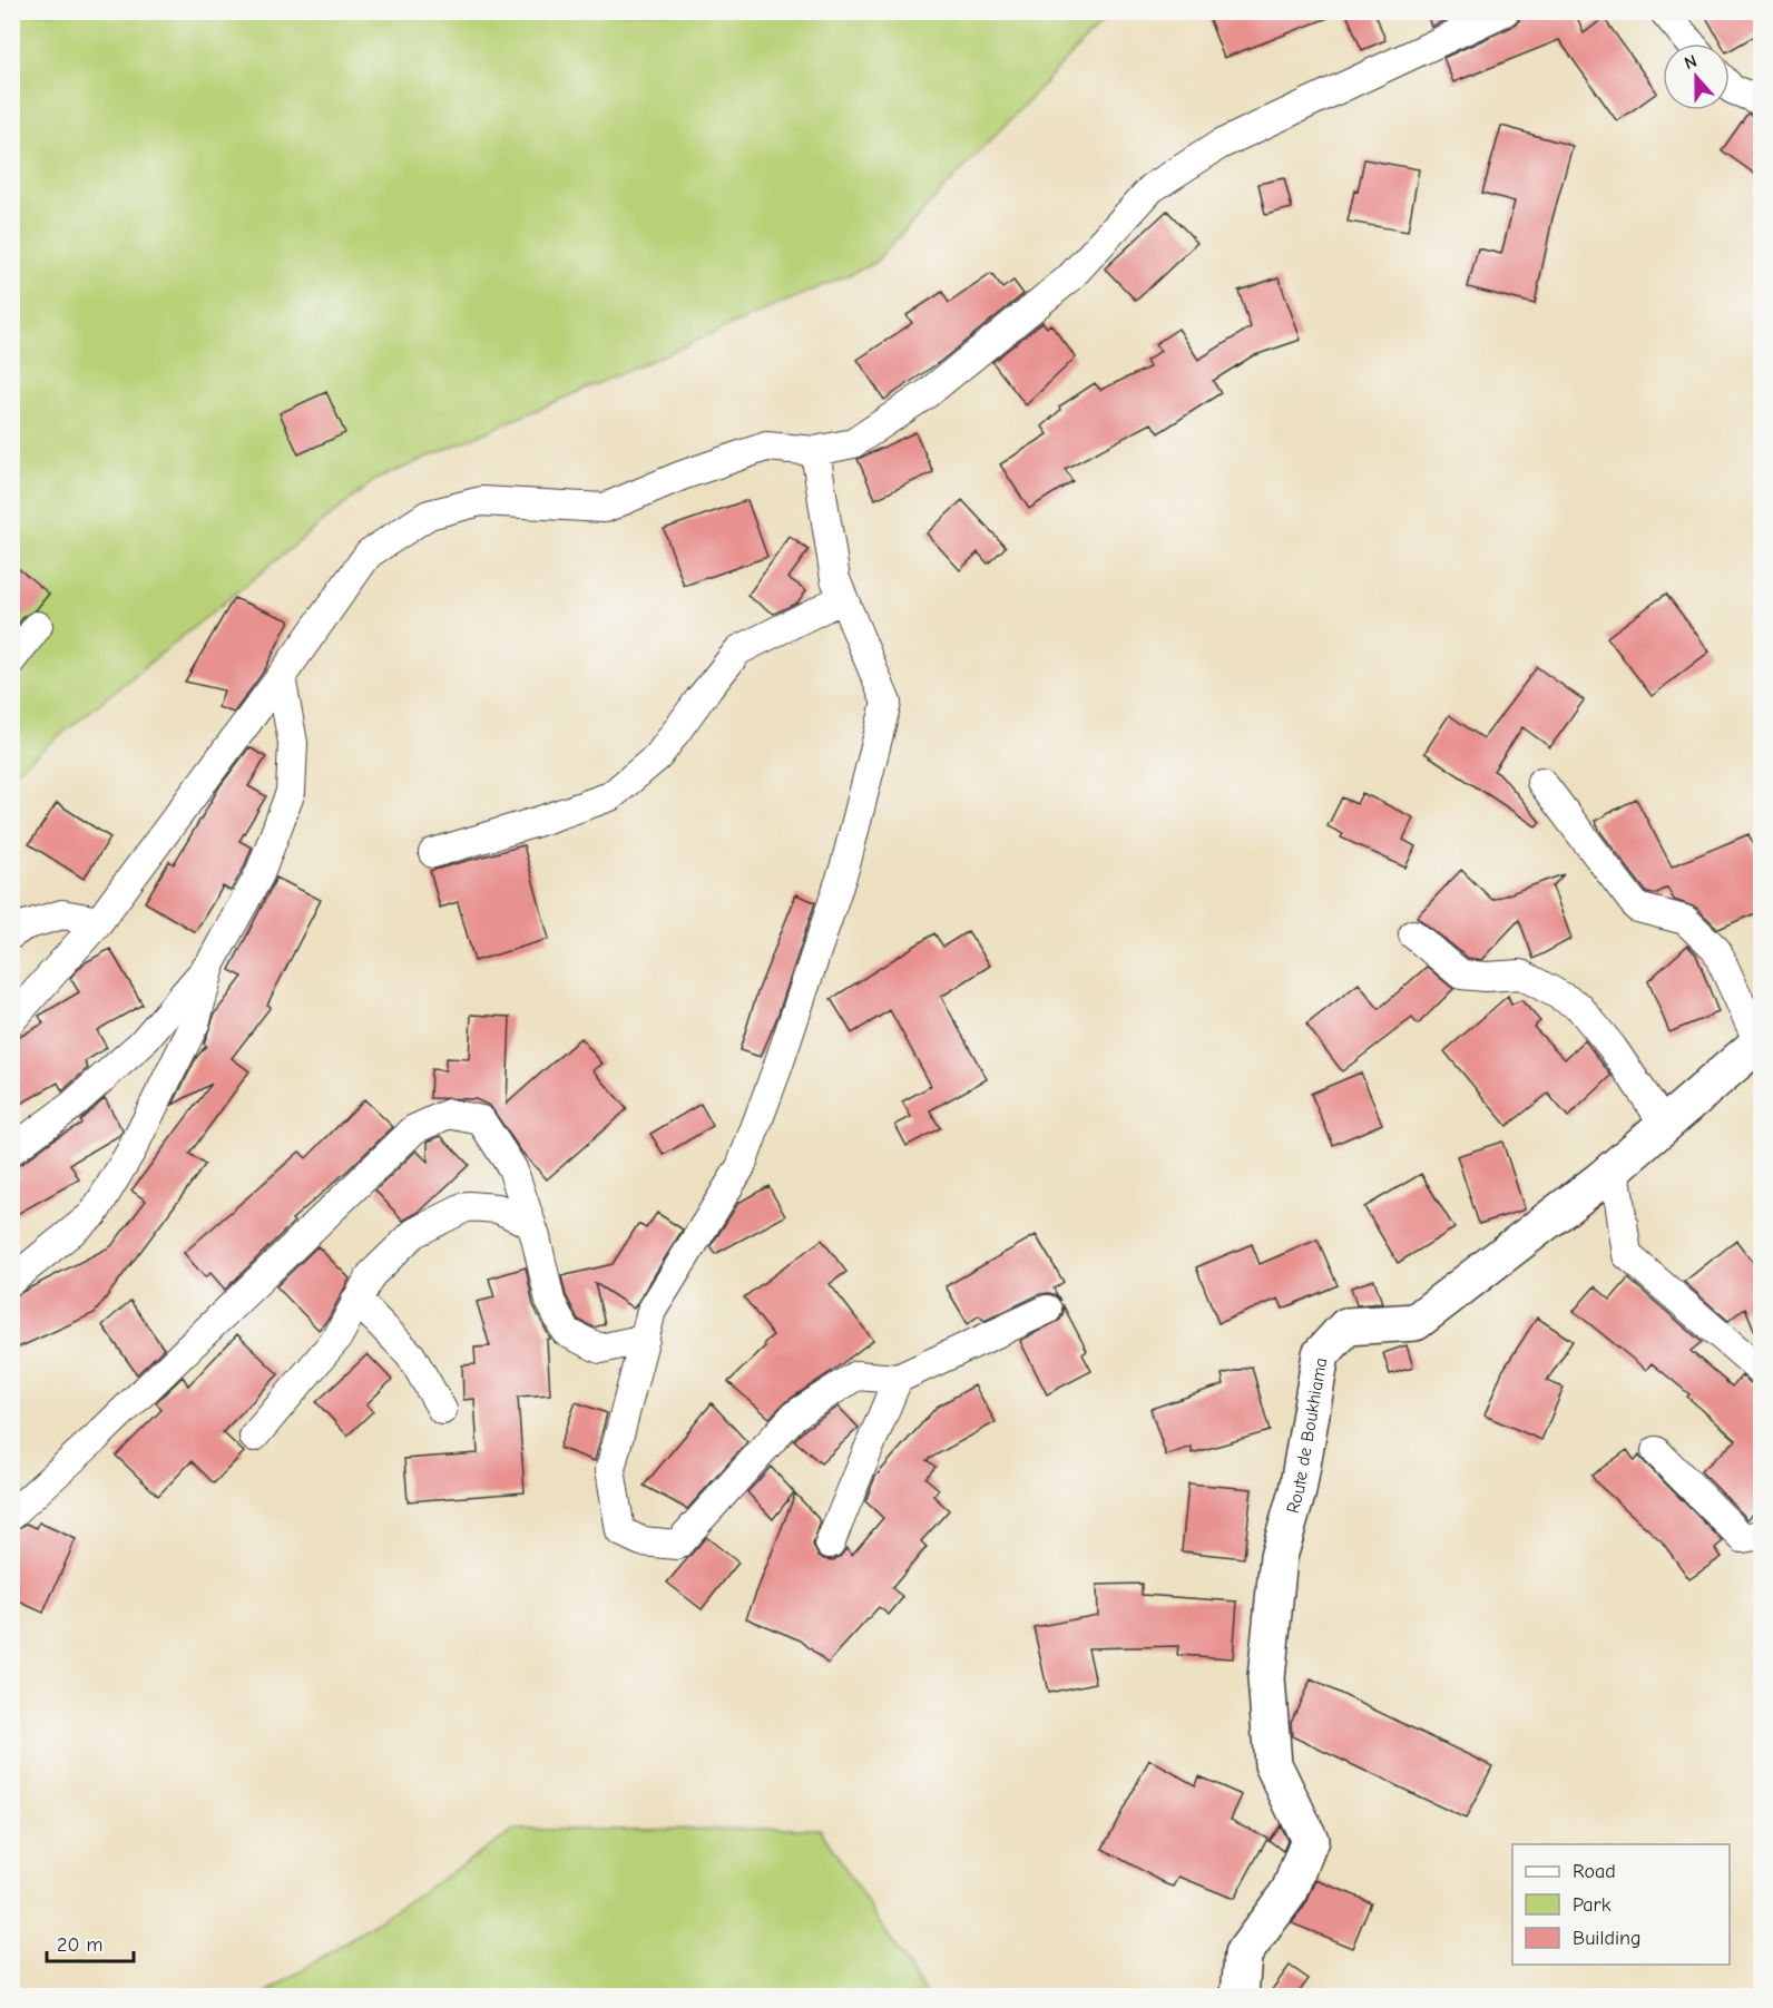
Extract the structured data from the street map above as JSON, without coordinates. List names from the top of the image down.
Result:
{
  "streets": {
    "street": ["Route de Boukhiama"]
  },
  "legend": ["Road", "Park", "Building"],
  "scale_bar": "20 m",
  "north": "top"
}
